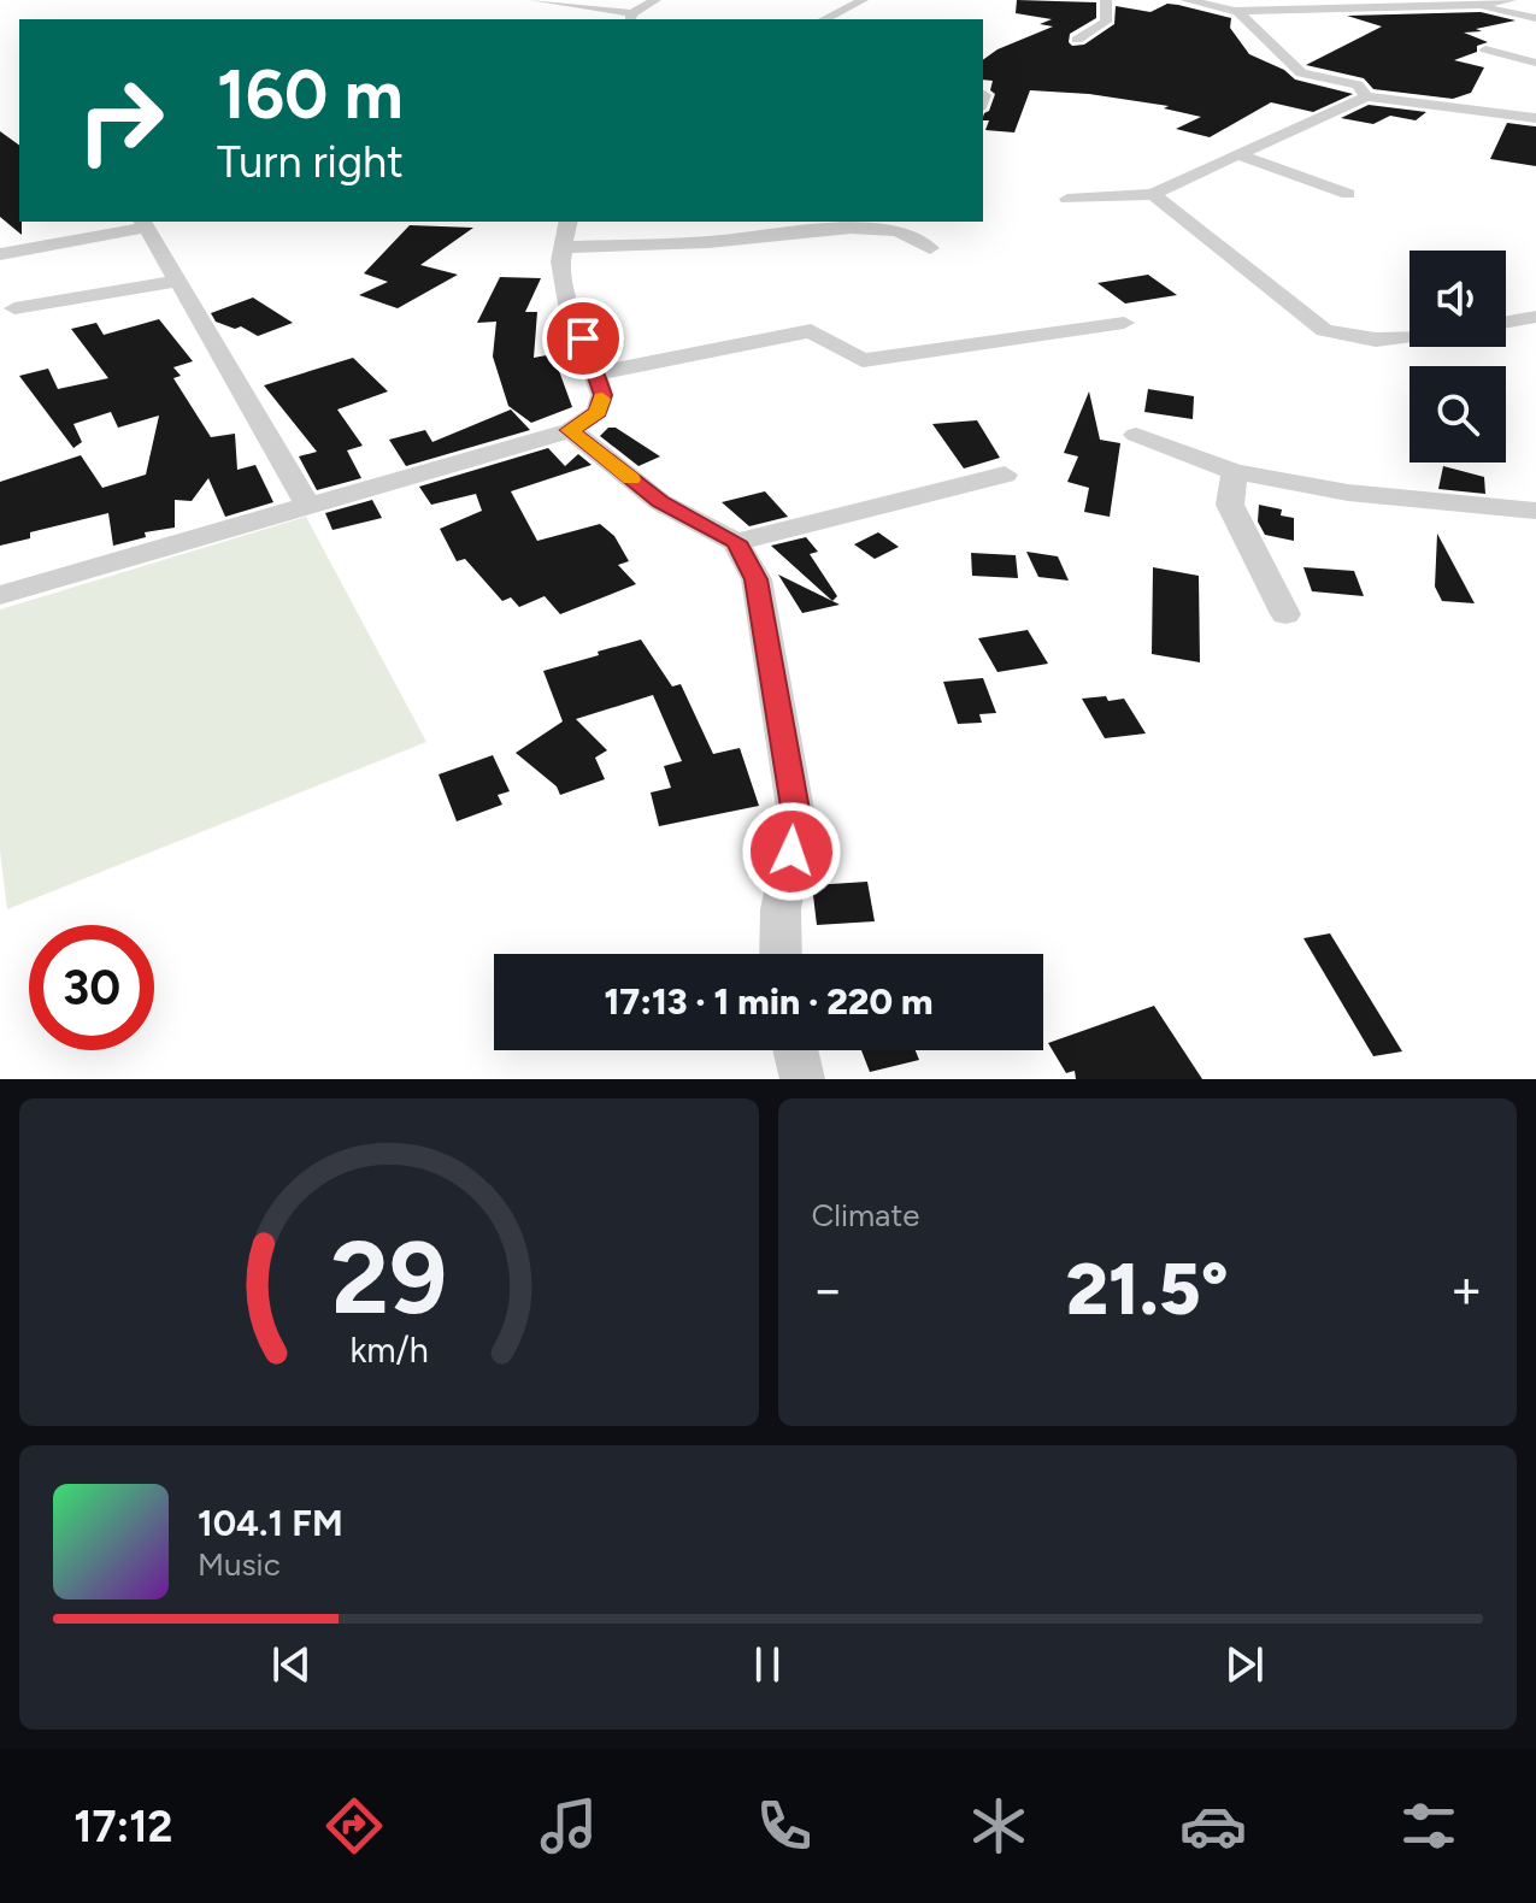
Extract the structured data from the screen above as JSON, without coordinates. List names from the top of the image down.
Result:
{
  "page": {
    "turn": ["160 m", "Turn right"],
    "limit": "30",
    "trip": "17:13 · 1 min · 220 m",
    "tile": "Climate",
    "heat": ["−", "21.5°", "+"],
    "song": ["104.1 FM", "Music"],
    "tabs": "17:12",
    "gauge": ["29", "km/h"]
  }
}
